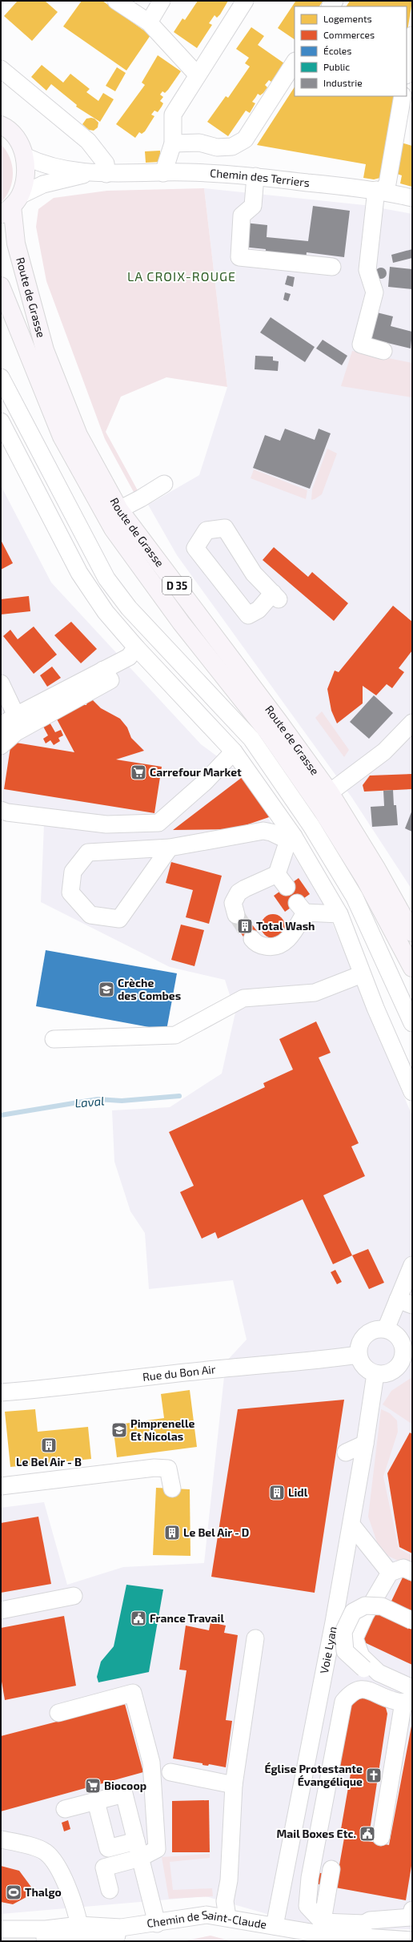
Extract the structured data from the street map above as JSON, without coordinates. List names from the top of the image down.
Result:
{
  "streets": {
    "main road": ["Route de Grasse", "D 35"],
    "street": [
      "Chemin des Terriers",
      "Rue du Bon Air",
      "Voie Lyan",
      "Chemin de Saint-Claude"
    ]
  },
  "crossings": [
    ["Chemin des Terriers", "Route de Grasse"],
    ["Rue du Bon Air", "Voie Lyan"],
    ["Voie Lyan", "Chemin de Saint-Claude"]
  ],
  "districts": ["LA CROIX-ROUGE"],
  "water": ["Laval"],
  "places": {
    "supermarket": ["Carrefour Market", "Biocoop"],
    "building": [
      "Total Wash",
      "Le Bel Air - B",
      "Lidl",
      "Le Bel Air - D"
    ],
    "school or university": ["Crèche des Combes", "Pimprenelle Et Nicolas"],
    "public building": ["France Travail", "Mail Boxes Etc."],
    "church": ["Église Protestante Évangélique"],
    "sports": ["Thalgo"]
  },
  "legend": [
    "Logements",
    "Commerces",
    "Écoles",
    "Public",
    "Industrie"
  ]
}
